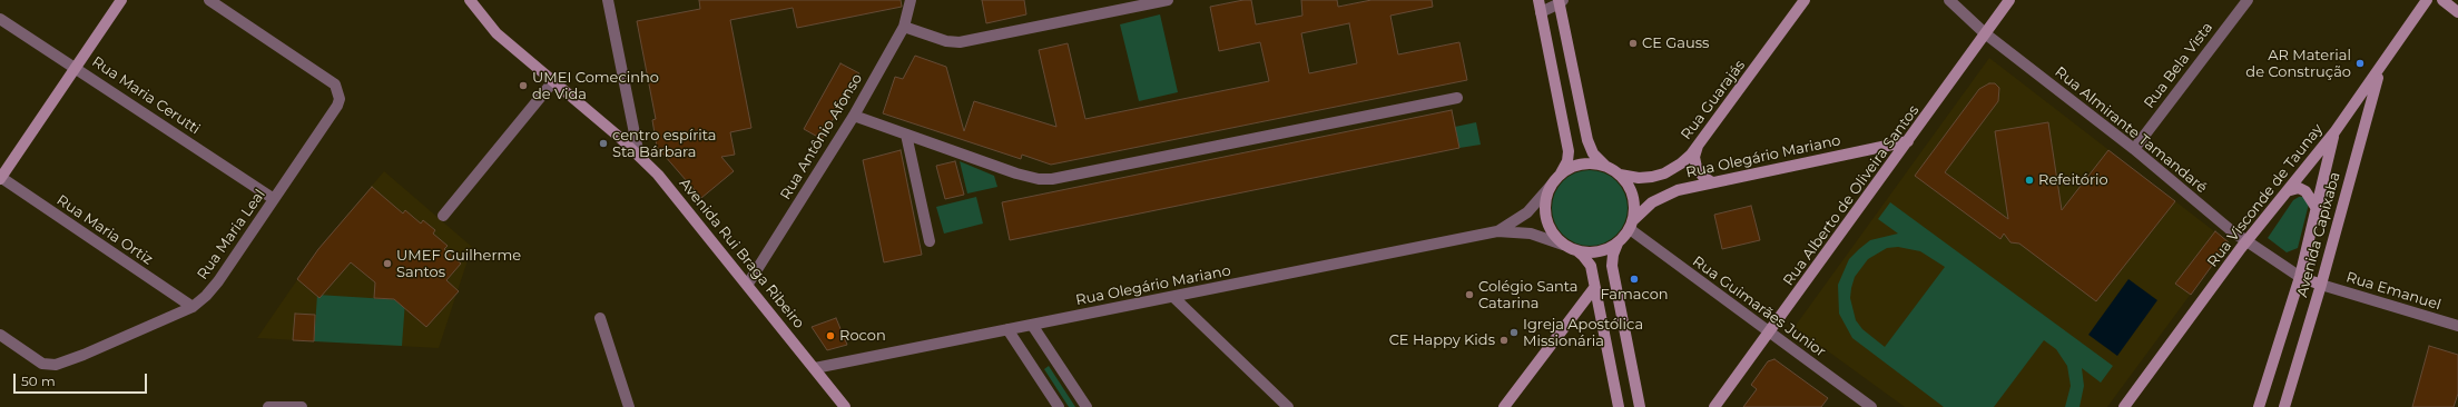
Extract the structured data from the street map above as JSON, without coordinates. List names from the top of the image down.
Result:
{
  "streets": {
    "main road": [
      "Rua Guarajás",
      "Rua Olegário Mariano",
      "Rua Alberto de Oliveira Santos",
      "Rua Visconde de Taunay",
      "Avenida Capixaba",
      "Avenida Rui Braga Ribeiro"
    ],
    "street": [
      "Rua Bela Vista",
      "Rua Maria Cerutti",
      "Rua Almirante Tamandaré",
      "Rua Antônio Afonso",
      "Rua Maria Ortiz",
      "Rua Maria Leal",
      "Rua Emanuel",
      "Rua Guimarães Junior"
    ]
  },
  "crossings": [
    ["Rua Bela Vista", "Rua Almirante Tamandaré"],
    ["Rua Maria Cerutti", "Rua Maria Leal"],
    ["Rua Guarajás", "Rua Olegário Mariano"],
    ["Rua Guarajás", "Rua Guimarães Junior"],
    ["Rua Almirante Tamandaré", "Rua Alberto de Oliveira Santos"],
    ["Rua Almirante Tamandaré", "Rua Visconde de Taunay"],
    ["Rua Almirante Tamandaré", "Avenida Capixaba"],
    ["Rua Antônio Afonso", "Avenida Rui Braga Ribeiro"],
    ["Rua Olegário Mariano", "Rua Alberto de Oliveira Santos"],
    ["Rua Olegário Mariano", "Avenida Rui Braga Ribeiro"],
    ["Rua Olegário Mariano", "Rua Guimarães Junior"],
    ["Rua Alberto de Oliveira Santos", "Rua Guimarães Junior"],
    ["Rua Visconde de Taunay", "Avenida Capixaba"],
    ["Rua Maria Ortiz", "Rua Maria Leal"],
    ["Avenida Capixaba", "Rua Emanuel"]
  ],
  "places": [
    "CE Gauss",
    "AR Material de Construção",
    "UMEI Comecinho de Vida",
    "centro espírita Sta Bárbara",
    "Refeitório",
    "UMEF Guilherme Santos",
    "Famacon",
    "Colégio Santa Catarina",
    "Igreja Apostólica Missionária",
    "Rocon",
    "CE Happy Kids"
  ],
  "scale_bar": "50 m"
}
